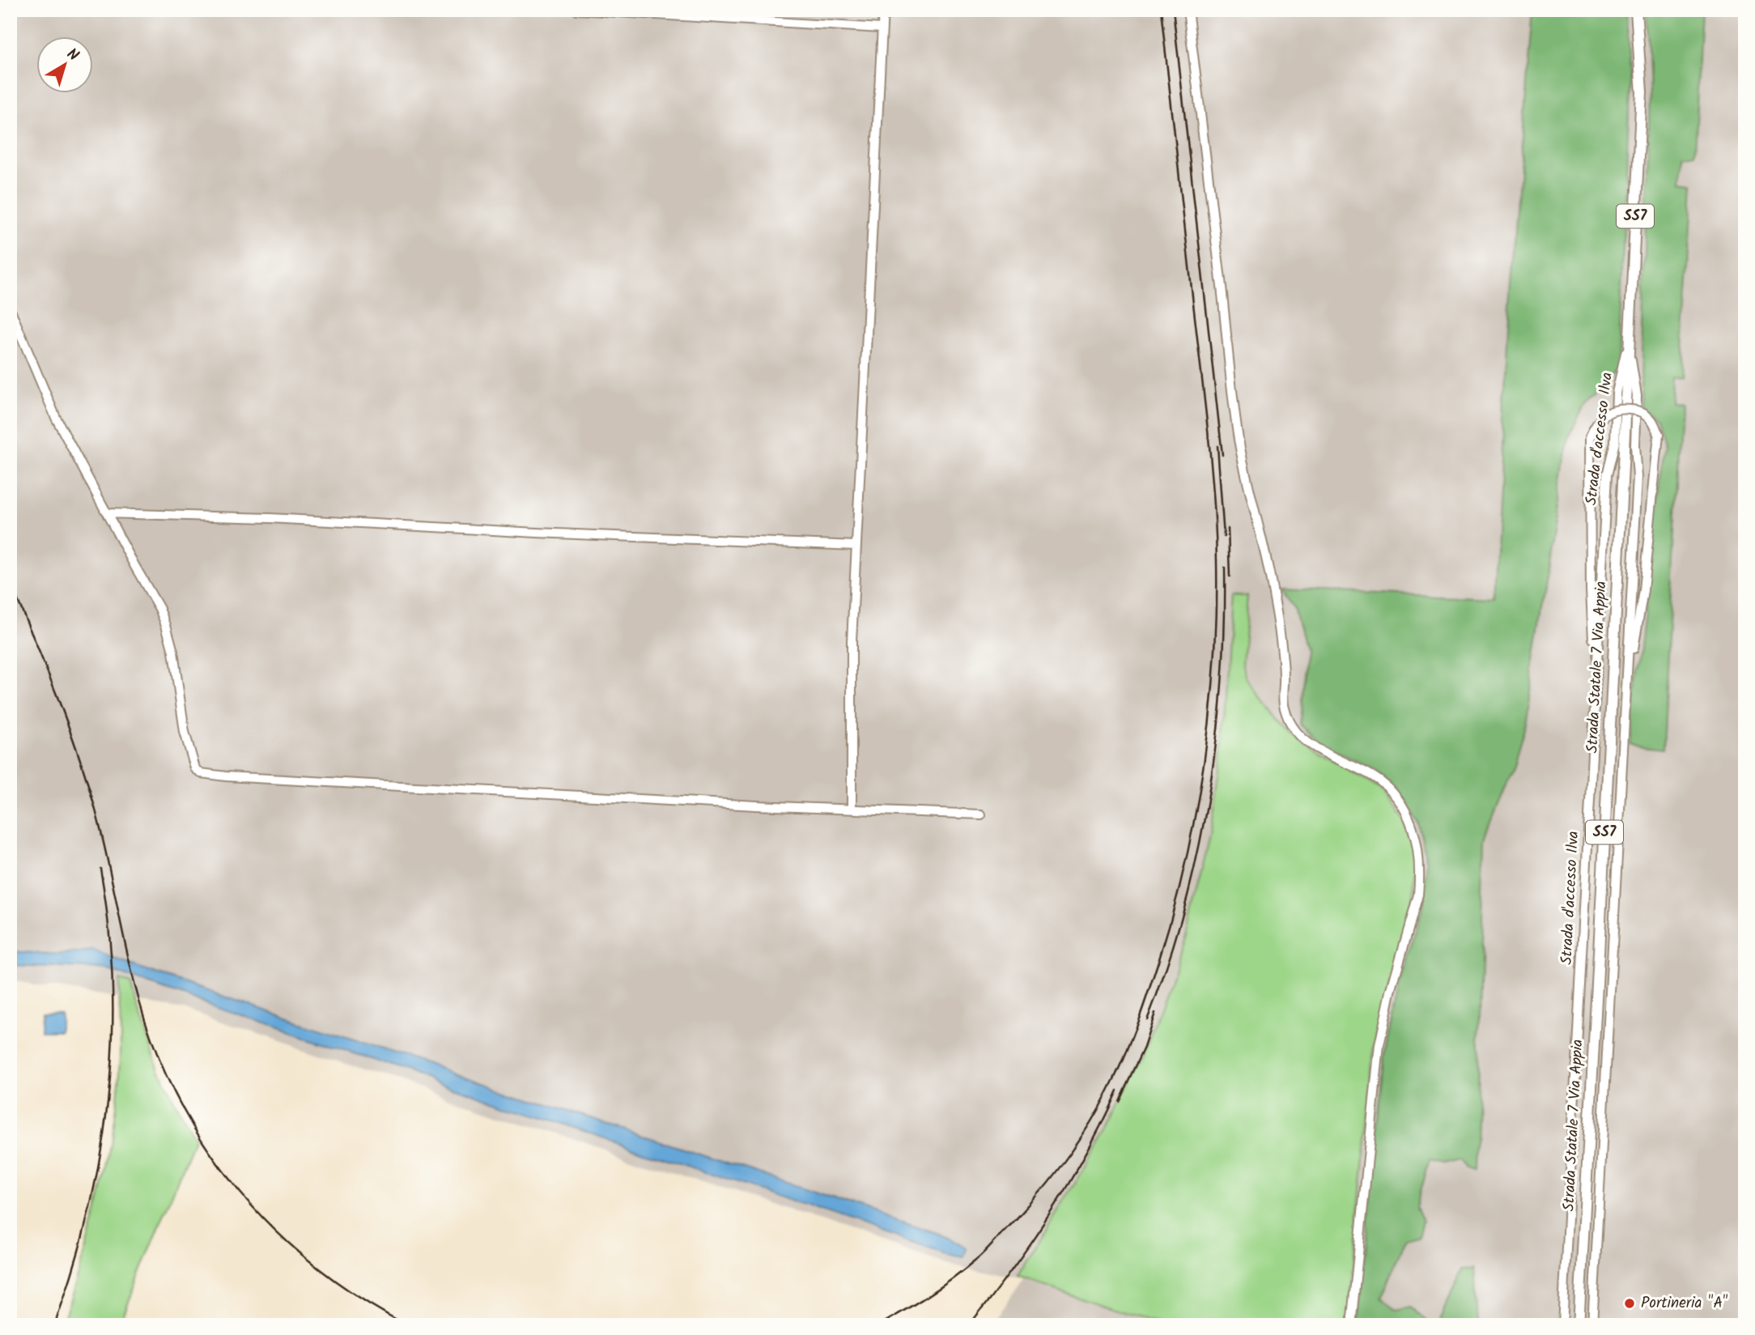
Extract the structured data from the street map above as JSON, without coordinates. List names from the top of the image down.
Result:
{
  "streets": {
    "main road": ["SS7", "Strada Statale 7 Via Appia"],
    "street": ["Strada d'accesso Ilva"]
  },
  "crossings": [
    ["Strada d'accesso Ilva", "Strada Statale 7 Via Appia"]
  ],
  "places": ["Portineria \"A\""],
  "north": "top right"
}
